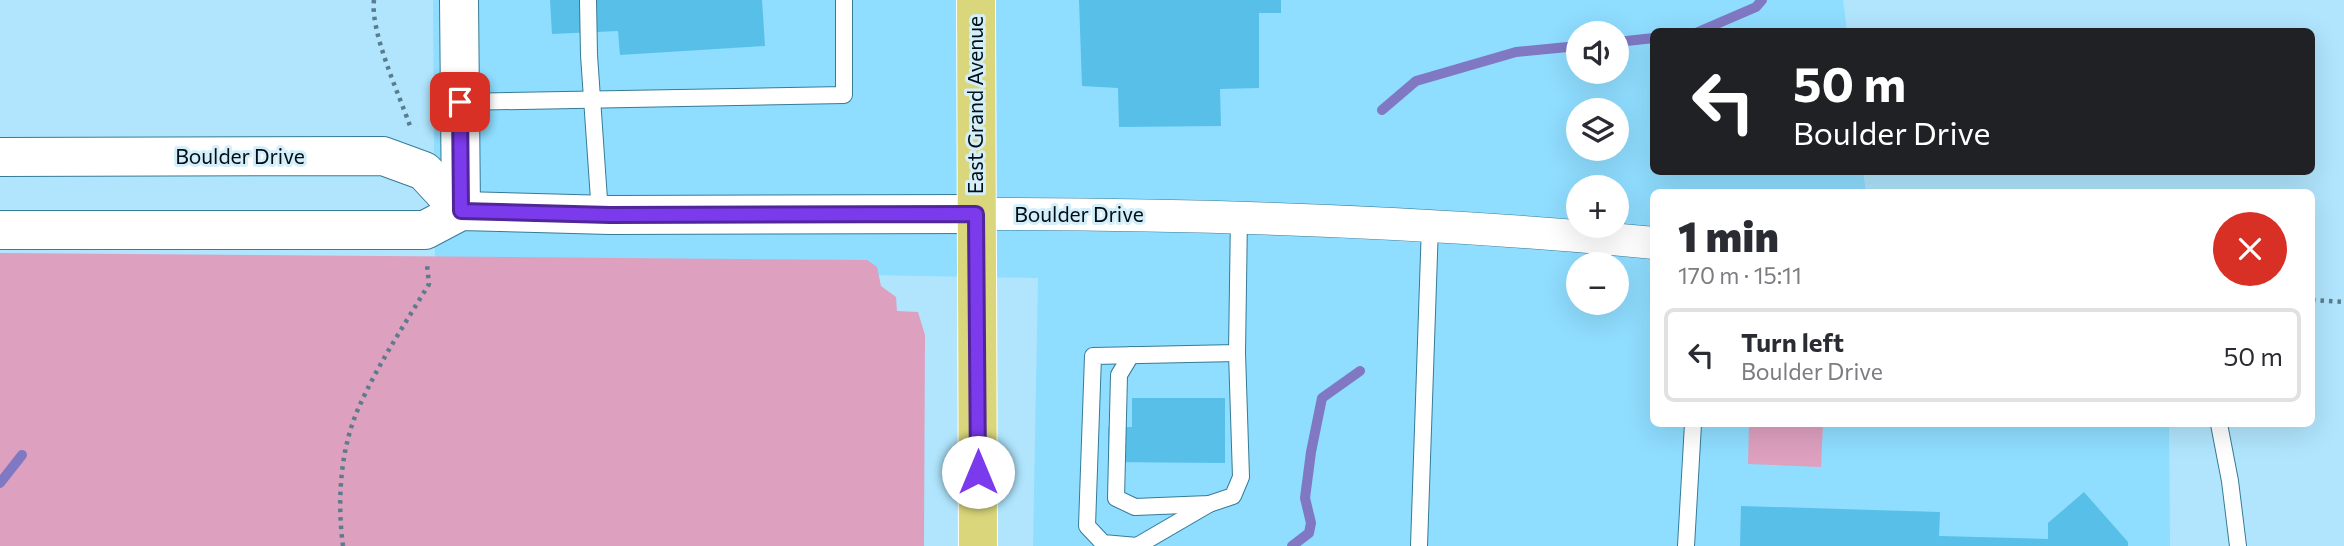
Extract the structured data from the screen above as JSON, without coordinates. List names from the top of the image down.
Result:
{
  "streets": {
    "main road": ["East Grand Avenue"],
    "street": ["Boulder Drive"]
  },
  "crossings": [
    ["East Grand Avenue", "Boulder Drive"]
  ],
  "page": {
    "map_buttons": ["+", "−"],
    "turn": ["50 m", "Boulder Drive"],
    "heading": ["1 min", "170 m · 15:11"],
    "list": [
      {
        "name": "Turn left",
        "note": "Boulder Drive",
        "value": "50 m"
      }
    ]
  }
}
